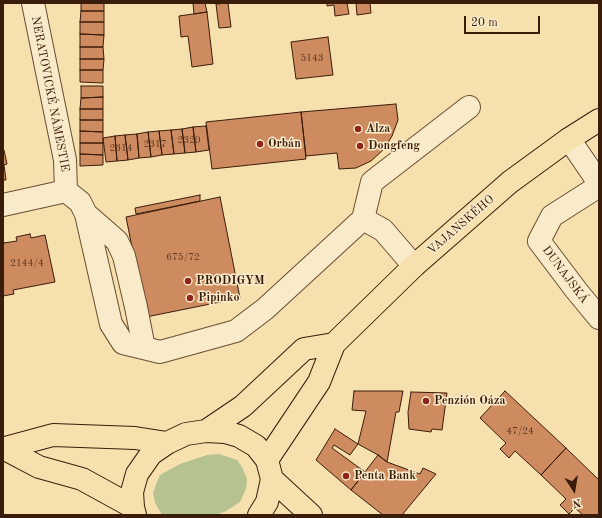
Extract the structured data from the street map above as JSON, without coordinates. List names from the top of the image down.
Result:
{
  "streets": {
    "main road": ["VAJANSKÉHO"],
    "street": ["NERATOVICKÉ NÁMESTIE", "DUNAJSKÁ"]
  },
  "places": [
    "Alza",
    "Orbán",
    "Dongfeng",
    "PRODIGYM",
    "Pipinko",
    "Penzión Oáza",
    "Penta Bank"
  ],
  "house_numbers": [
    "5143",
    "2320",
    "2317",
    "2314",
    "675/72",
    "2144/4",
    "47/24"
  ],
  "scale_bar": "20 m",
  "north": "bottom"
}
